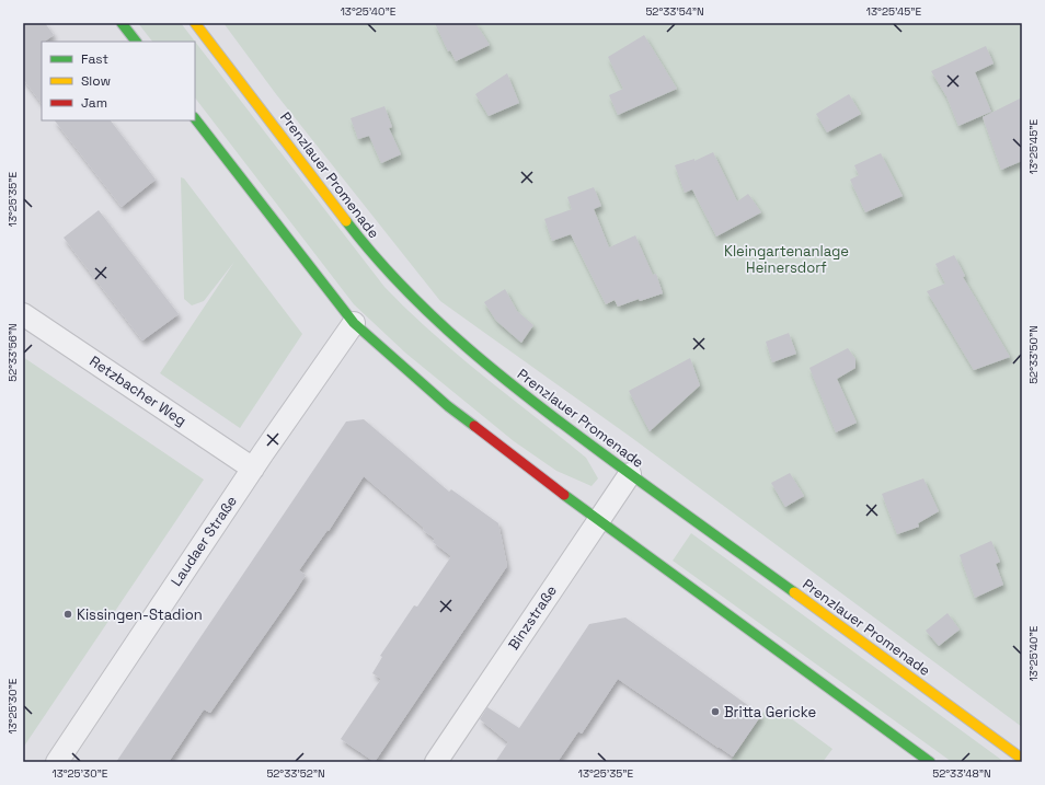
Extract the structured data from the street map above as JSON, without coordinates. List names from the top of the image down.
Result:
{
  "streets": {
    "main road": ["Prenzlauer Promenade"],
    "street": ["Retzbacher Weg", "Laudaer Straße", "Binzstraße"]
  },
  "crossings": [
    ["Prenzlauer Promenade", "Binzstraße"],
    ["Retzbacher Weg", "Laudaer Straße"]
  ],
  "parks": ["Kleingartenanlage Heinersdorf"],
  "places": ["Kissingen-Stadion", "Britta Gericke"],
  "legend": ["Fast", "Slow", "Jam"],
  "coordinates": [
    "13°25'40\"E",
    "52°33'54\"N",
    "13°25'45\"E",
    "13°25'35\"E",
    "52°33'56\"N",
    "52°33'50\"N",
    "13°25'30\"E",
    "52°33'52\"N",
    "52°33'48\"N"
  ]
}
